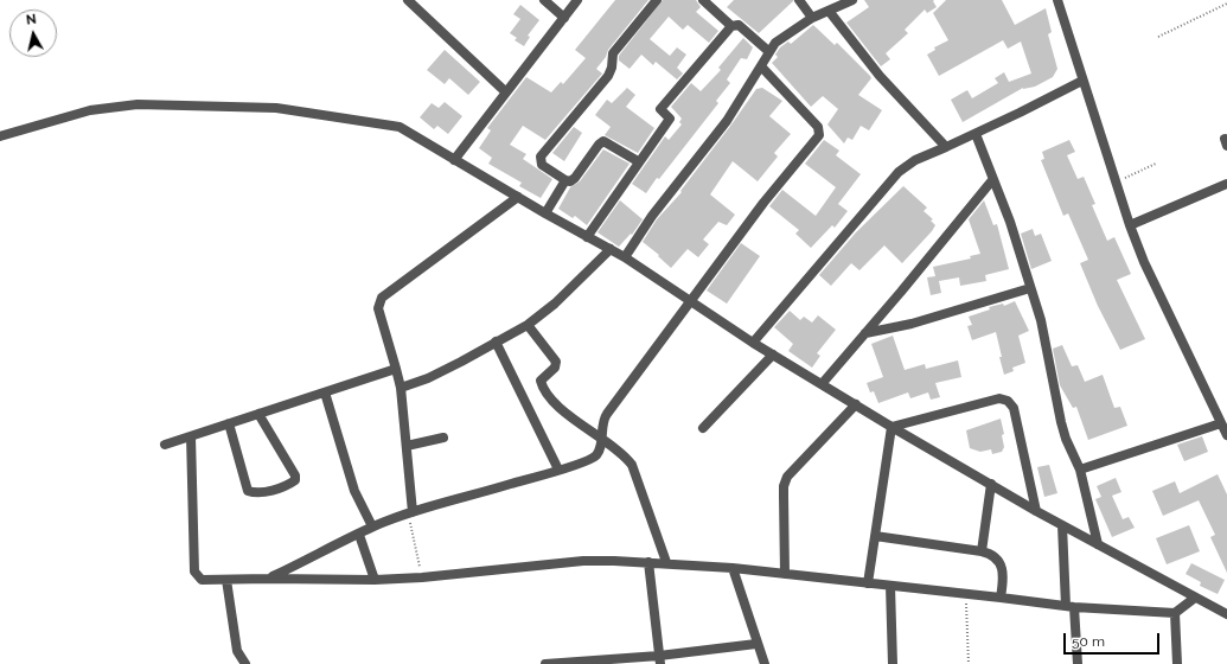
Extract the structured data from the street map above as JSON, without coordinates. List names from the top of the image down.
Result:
{
  "scale_bar": "50 m",
  "north": "top"
}
